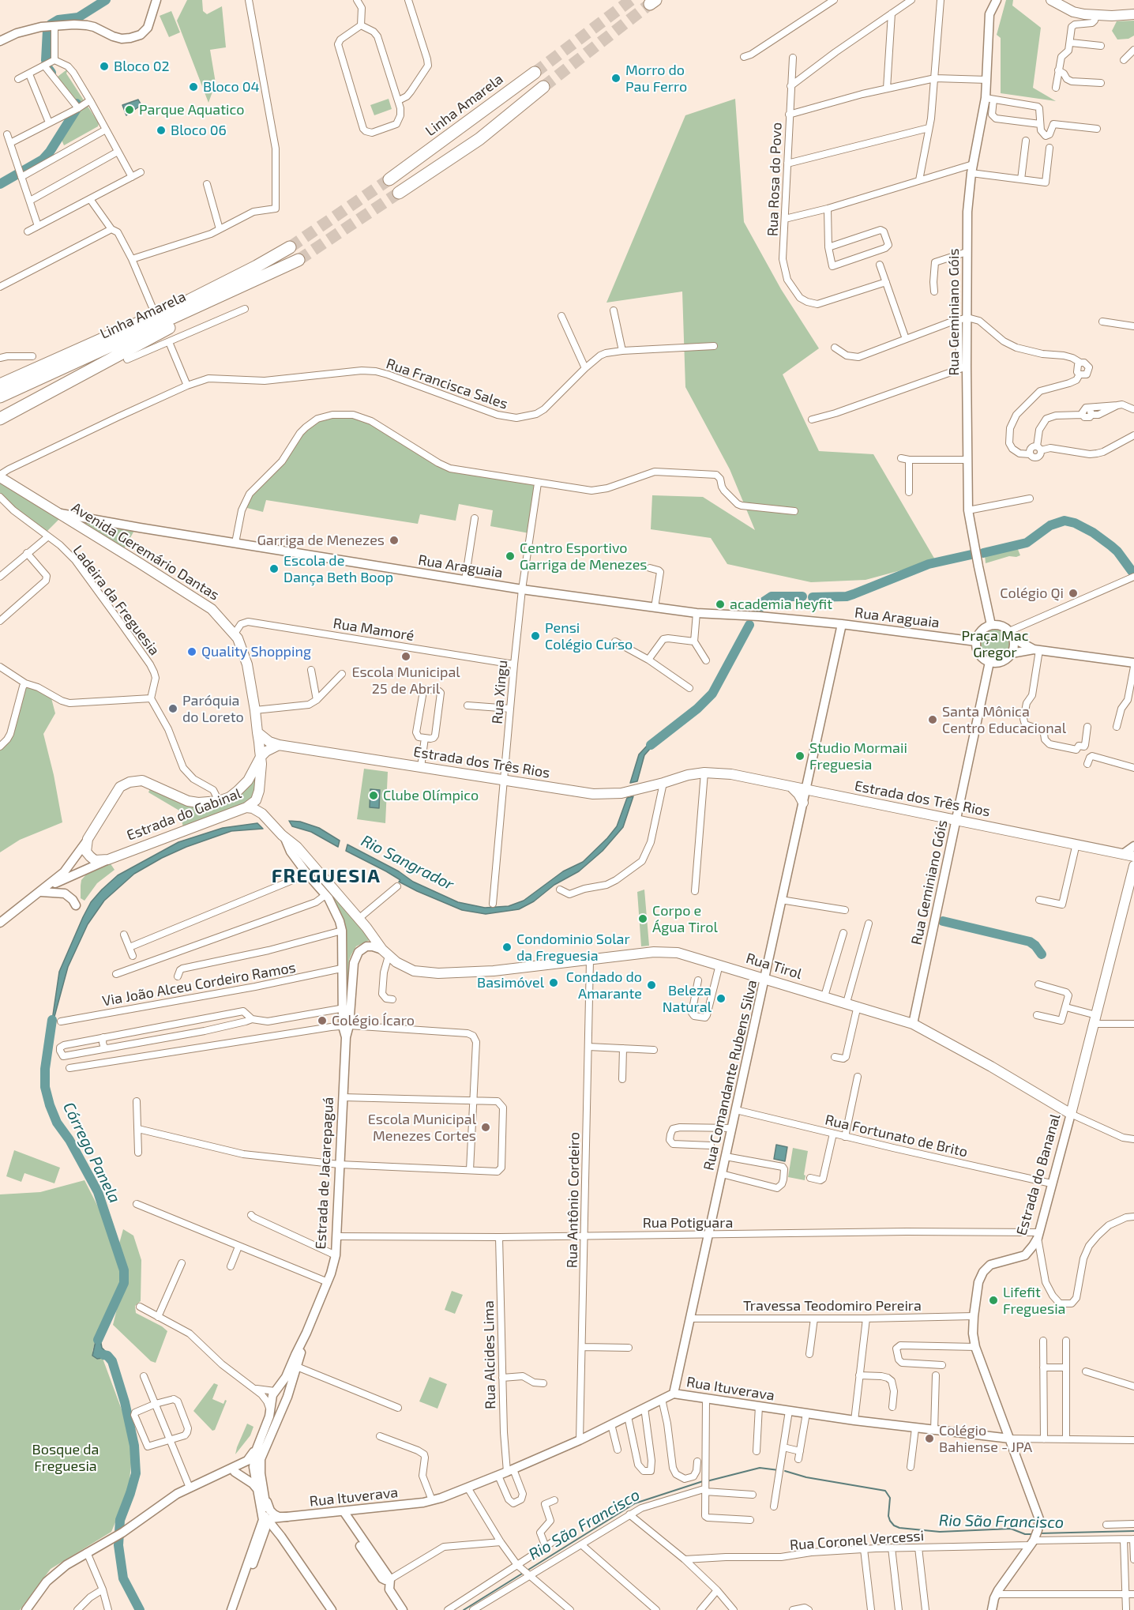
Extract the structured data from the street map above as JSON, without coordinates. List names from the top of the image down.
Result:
{
  "streets": {
    "highway": ["Linha Amarela"],
    "main road": [
      "Avenida Geremário Dantas",
      "Estrada dos Três Rios",
      "Estrada do Gabinal",
      "Rua Tirol",
      "Estrada de Jacarepaguá",
      "Estrada do Bananal"
    ],
    "street": [
      "Rua Rosa do Povo",
      "Rua Geminiano Góis",
      "Rua Francisca Sales",
      "Rua Araguaia",
      "Ladeira da Freguesia",
      "Rua Mamoré",
      "Rua Xingu",
      "Via João Alceu Cordeiro Ramos",
      "Rua Comandante Rubens Silva",
      "Rua Fortunato de Brito",
      "Rua Antônio Cordeiro",
      "Rua Potiguara",
      "Travessa Teodomiro Pereira",
      "Rua Alcides Lima",
      "Rua Ituverava",
      "Rua Coronel Vercessi"
    ]
  },
  "crossings": [
    ["Rua Geminiano Góis", "Rua Araguaia"],
    ["Rua Geminiano Góis", "Estrada dos Três Rios"],
    ["Rua Geminiano Góis", "Rua Tirol"],
    ["Rua Francisca Sales", "Avenida Geremário Dantas"],
    ["Avenida Geremário Dantas", "Rua Araguaia"],
    ["Avenida Geremário Dantas", "Rua Mamoré"],
    ["Avenida Geremário Dantas", "Estrada dos Três Rios"],
    ["Avenida Geremário Dantas", "Estrada do Gabinal"],
    ["Rua Araguaia", "Rua Xingu"],
    ["Rua Araguaia", "Rua Comandante Rubens Silva"],
    ["Rua Mamoré", "Rua Xingu"],
    ["Rua Xingu", "Estrada dos Três Rios"],
    ["Estrada dos Três Rios", "Rua Comandante Rubens Silva"],
    ["Estrada do Gabinal", "Estrada de Jacarepaguá"],
    ["Rua Tirol", "Rua Comandante Rubens Silva"],
    ["Rua Tirol", "Estrada de Jacarepaguá"],
    ["Rua Tirol", "Estrada do Bananal"],
    ["Rua Tirol", "Rua Antônio Cordeiro"],
    ["Via João Alceu Cordeiro Ramos", "Estrada de Jacarepaguá"],
    ["Rua Comandante Rubens Silva", "Rua Fortunato de Brito"],
    ["Rua Comandante Rubens Silva", "Rua Potiguara"],
    ["Rua Comandante Rubens Silva", "Travessa Teodomiro Pereira"],
    ["Rua Comandante Rubens Silva", "Rua Ituverava"],
    ["Rua Fortunato de Brito", "Estrada do Bananal"],
    ["Estrada de Jacarepaguá", "Rua Potiguara"],
    ["Estrada de Jacarepaguá", "Rua Ituverava"],
    ["Estrada do Bananal", "Rua Potiguara"],
    ["Estrada do Bananal", "Travessa Teodomiro Pereira"],
    ["Estrada do Bananal", "Rua Ituverava"],
    ["Estrada do Bananal", "Rua Coronel Vercessi"],
    ["Rua Antônio Cordeiro", "Rua Potiguara"],
    ["Rua Antônio Cordeiro", "Rua Ituverava"],
    ["Rua Potiguara", "Rua Alcides Lima"],
    ["Rua Alcides Lima", "Rua Ituverava"]
  ],
  "districts": ["FREGUESIA"],
  "water": ["Rio Sangrador", "Córrego Panela", "Rio São Francisco"],
  "parks": ["Praça Mac Gregor", "Bosque da Freguesia"],
  "places": [
    "Bloco 02",
    "Morro do Pau Ferro",
    "Bloco 04",
    "Parque Aquatico",
    "Bloco 06",
    "Garriga de Menezes",
    "Centro Esportivo Garriga de Menezes",
    "Escola de Dança Beth Boop",
    "Colégio Qi",
    "academia heyfit",
    "Pensi Colégio Curso",
    "Quality Shopping",
    "Escola Municipal 25 de Abril",
    "Paróquia do Loreto",
    "Santa Mônica Centro Educacional",
    "Studio Mormaii Freguesia",
    "Clube Olímpico",
    "Corpo e Água Tirol",
    "Condominio Solar da Freguesia",
    "Basimóvel",
    "Condado do Amarante",
    "Beleza Natural",
    "Colégio Ícaro",
    "Escola Municipal Menezes Cortes",
    "Lifefit Freguesia",
    "Colégio Bahiense - JPA"
  ]
}
